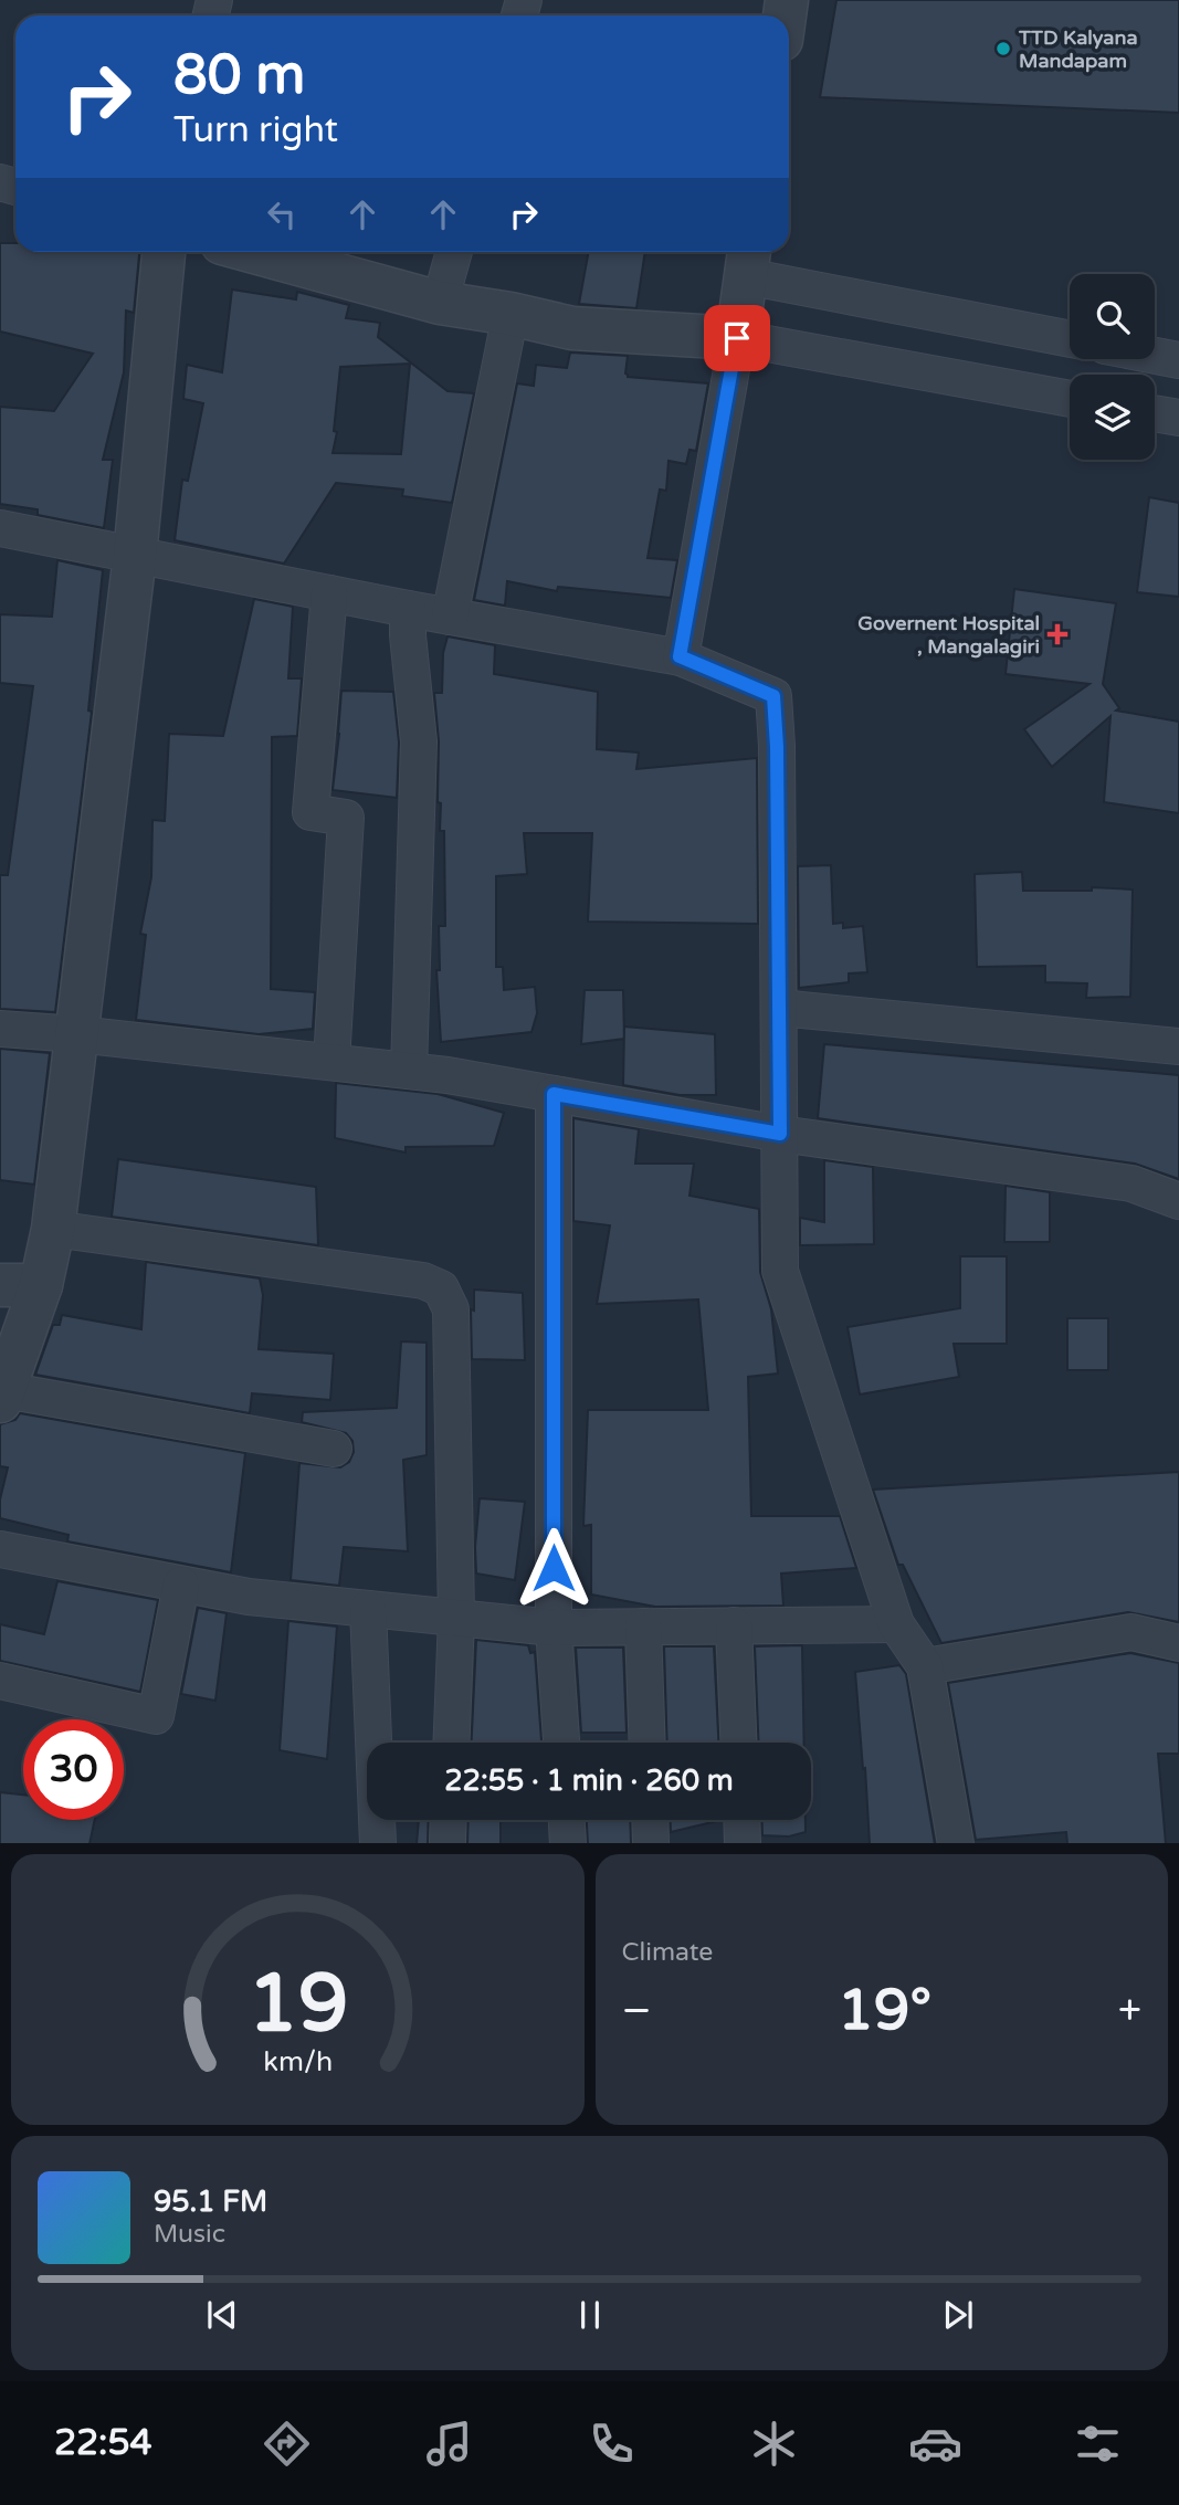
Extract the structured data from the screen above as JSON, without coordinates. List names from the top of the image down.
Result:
{
  "places": {
    "other": ["TTD Kalyana Mandapam"],
    "health": ["Governent Hospital , Mangalagiri"]
  },
  "page": {
    "turn": ["80 m", "Turn right"],
    "limit": "30",
    "trip": "22:55 · 1 min · 260 m",
    "tile": "Climate",
    "heat": ["−", "19°", "+"],
    "song": ["95.1 FM", "Music"],
    "tabs": "22:54",
    "gauge": ["19", "km/h"]
  }
}
